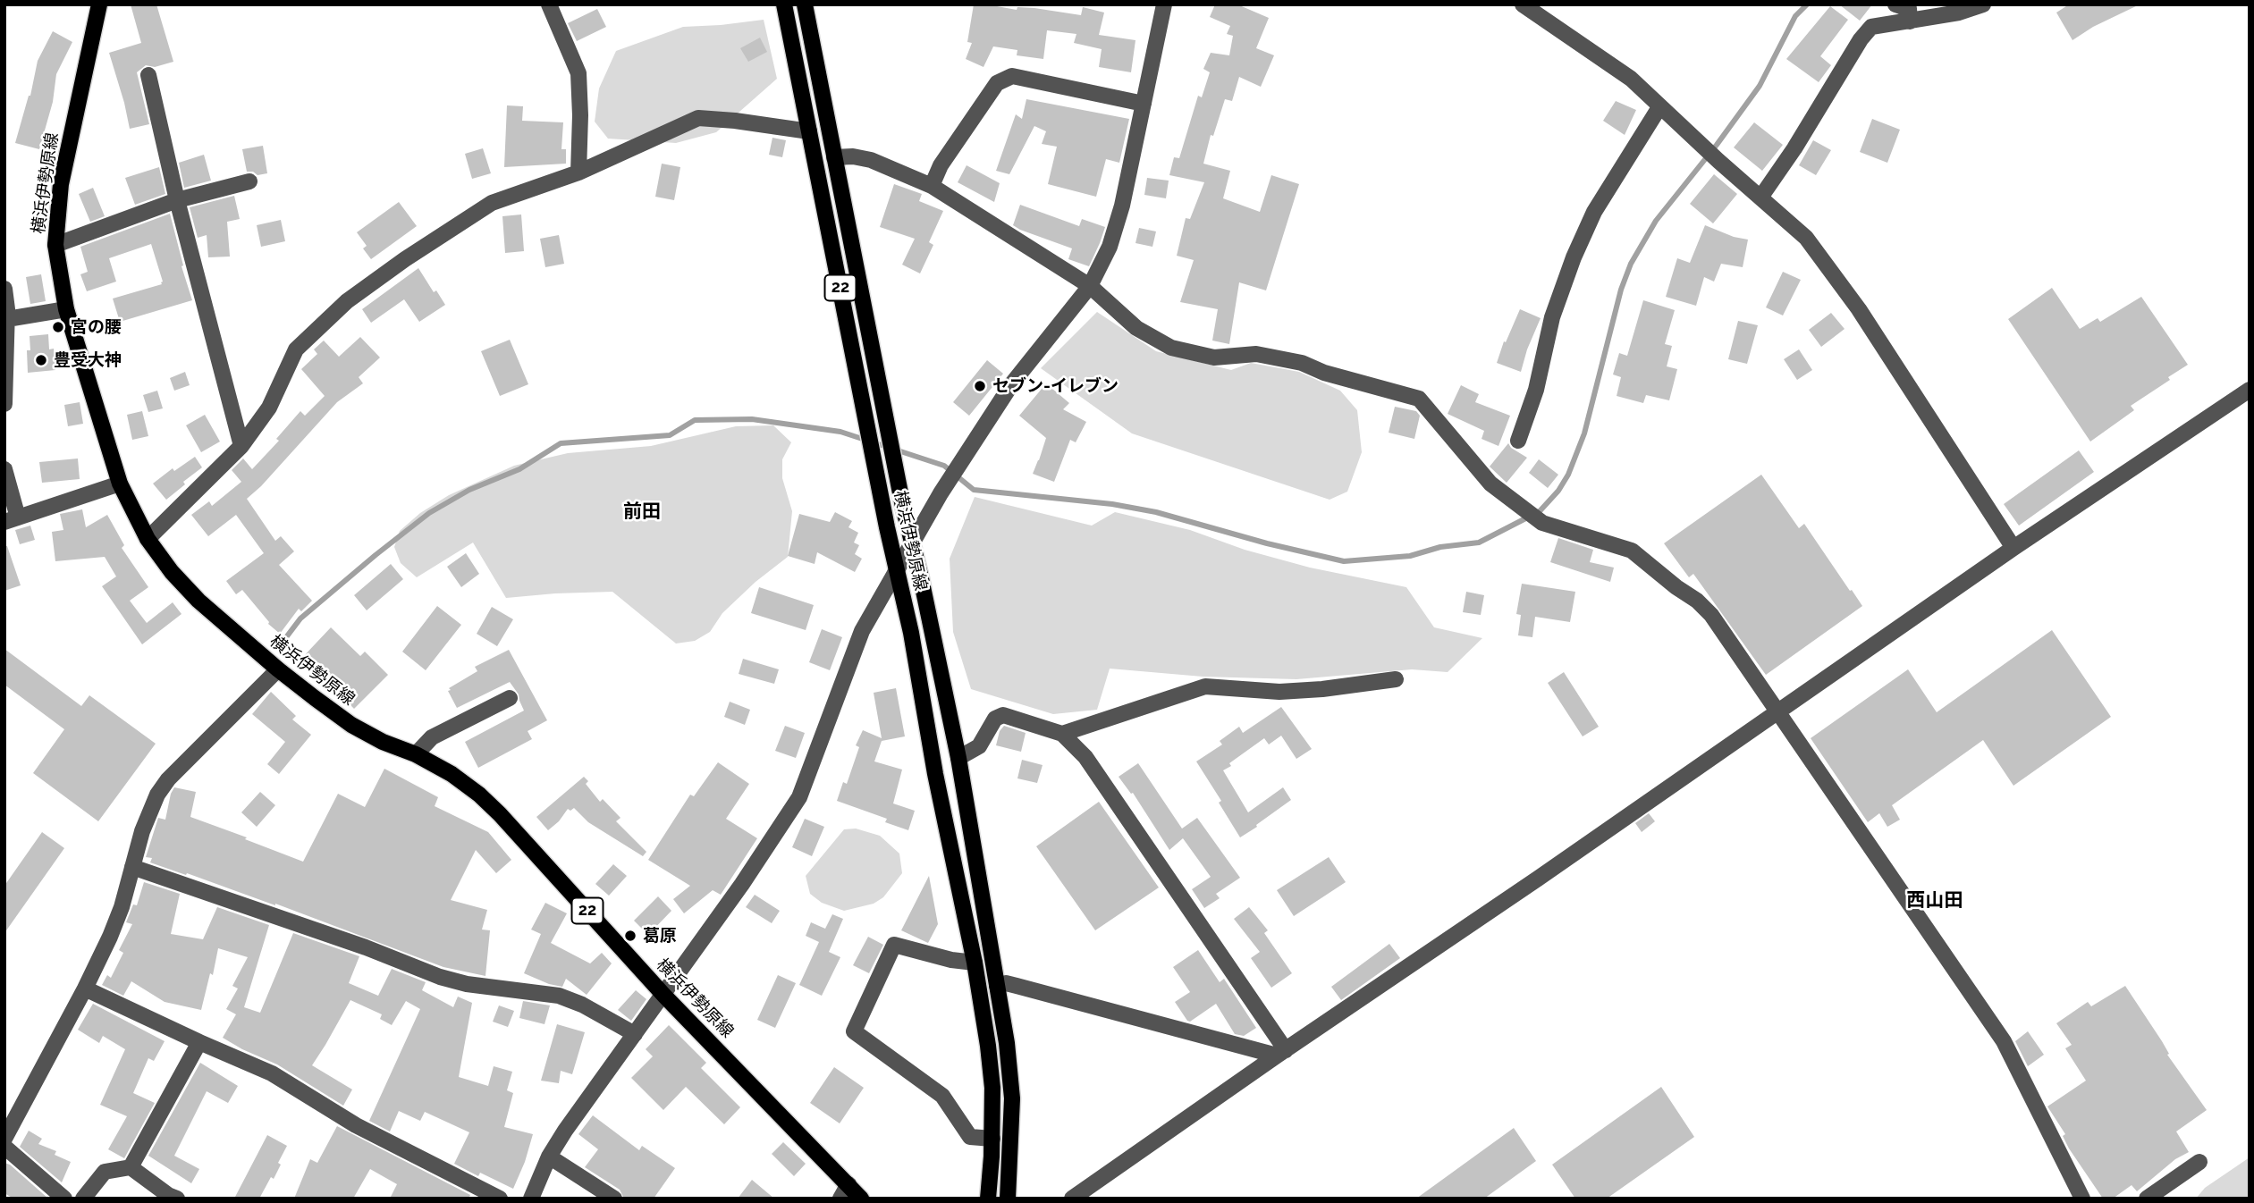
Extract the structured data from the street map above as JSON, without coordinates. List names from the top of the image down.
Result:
{
  "streets": {
    "main road": ["横浜伊勢原線", "22"]
  },
  "districts": ["前田", "西山田"],
  "places": [
    "宮の腰",
    "豊受大神",
    "セブン-イレブン",
    "葛原"
  ]
}
